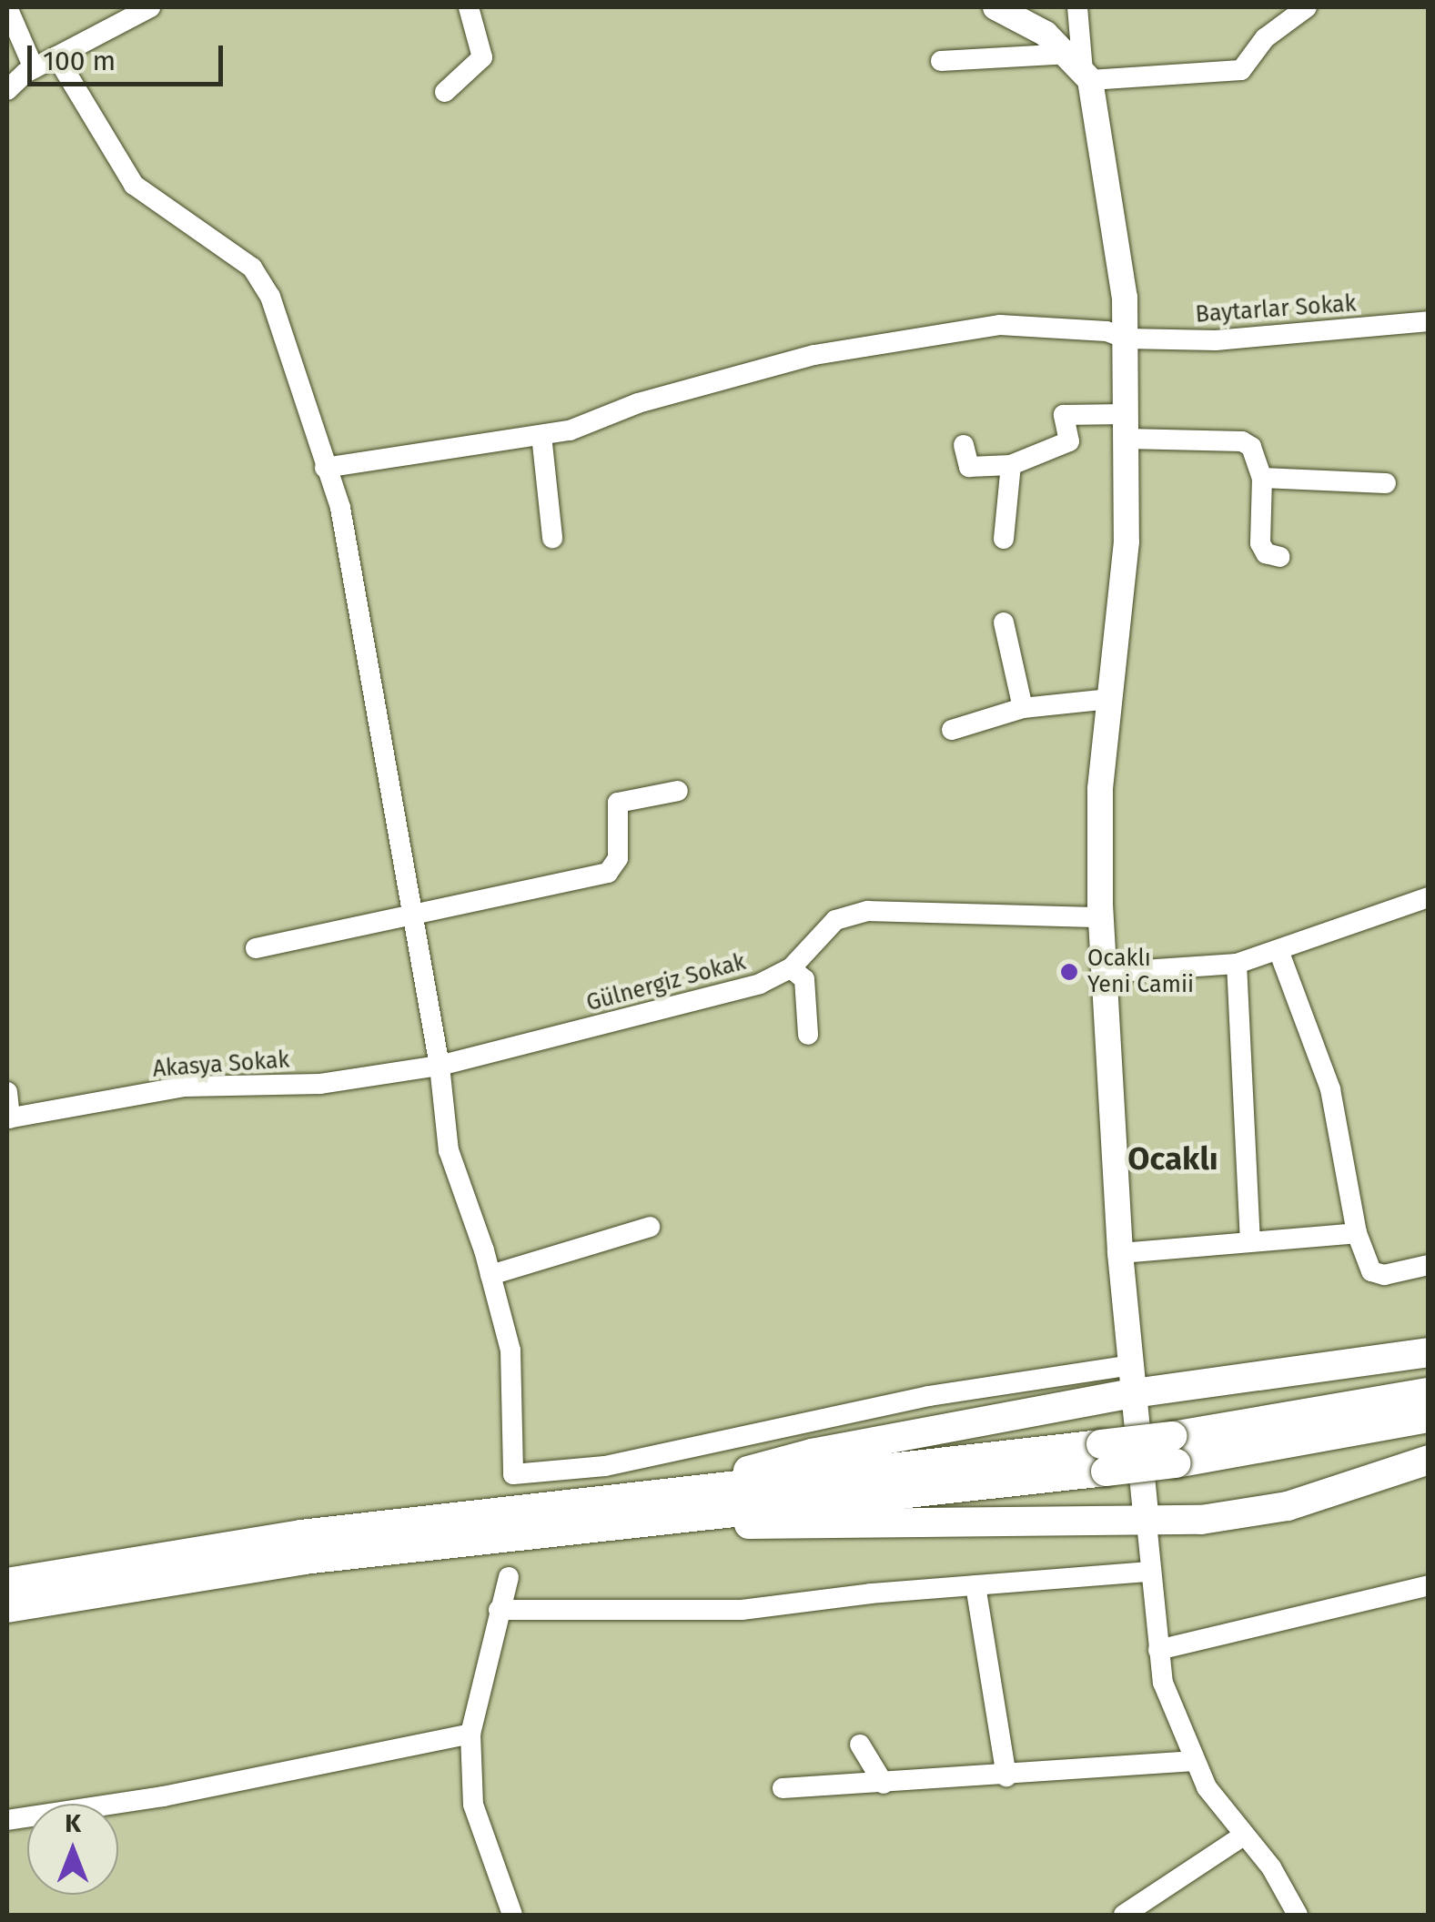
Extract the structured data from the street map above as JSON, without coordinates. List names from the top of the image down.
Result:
{
  "streets": {
    "street": ["Baytarlar Sokak", "Gülnergiz Sokak", "Akasya Sokak"]
  },
  "crossings": [
    ["Gülnergiz Sokak", "Akasya Sokak"]
  ],
  "districts": ["Ocaklı"],
  "places": ["Ocaklı Yeni Camii"],
  "scale_bar": "100 m",
  "north": "top"
}
